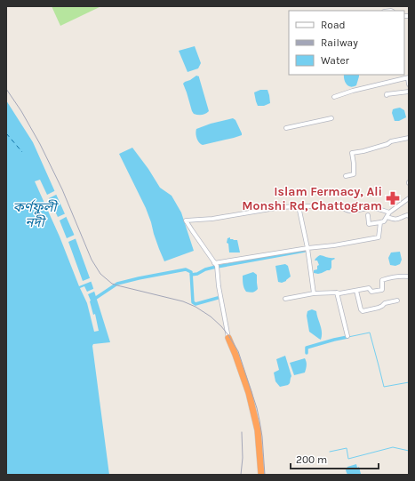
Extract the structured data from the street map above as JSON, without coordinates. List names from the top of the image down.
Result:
{
  "water": ["কর্ণফুলী নদী"],
  "places": {
    "pharmacy": ["Islam Fermacy, Ali Monshi Rd, Chattogram"]
  },
  "legend": ["Road", "Railway", "Water"],
  "scale_bar": "200 m"
}
